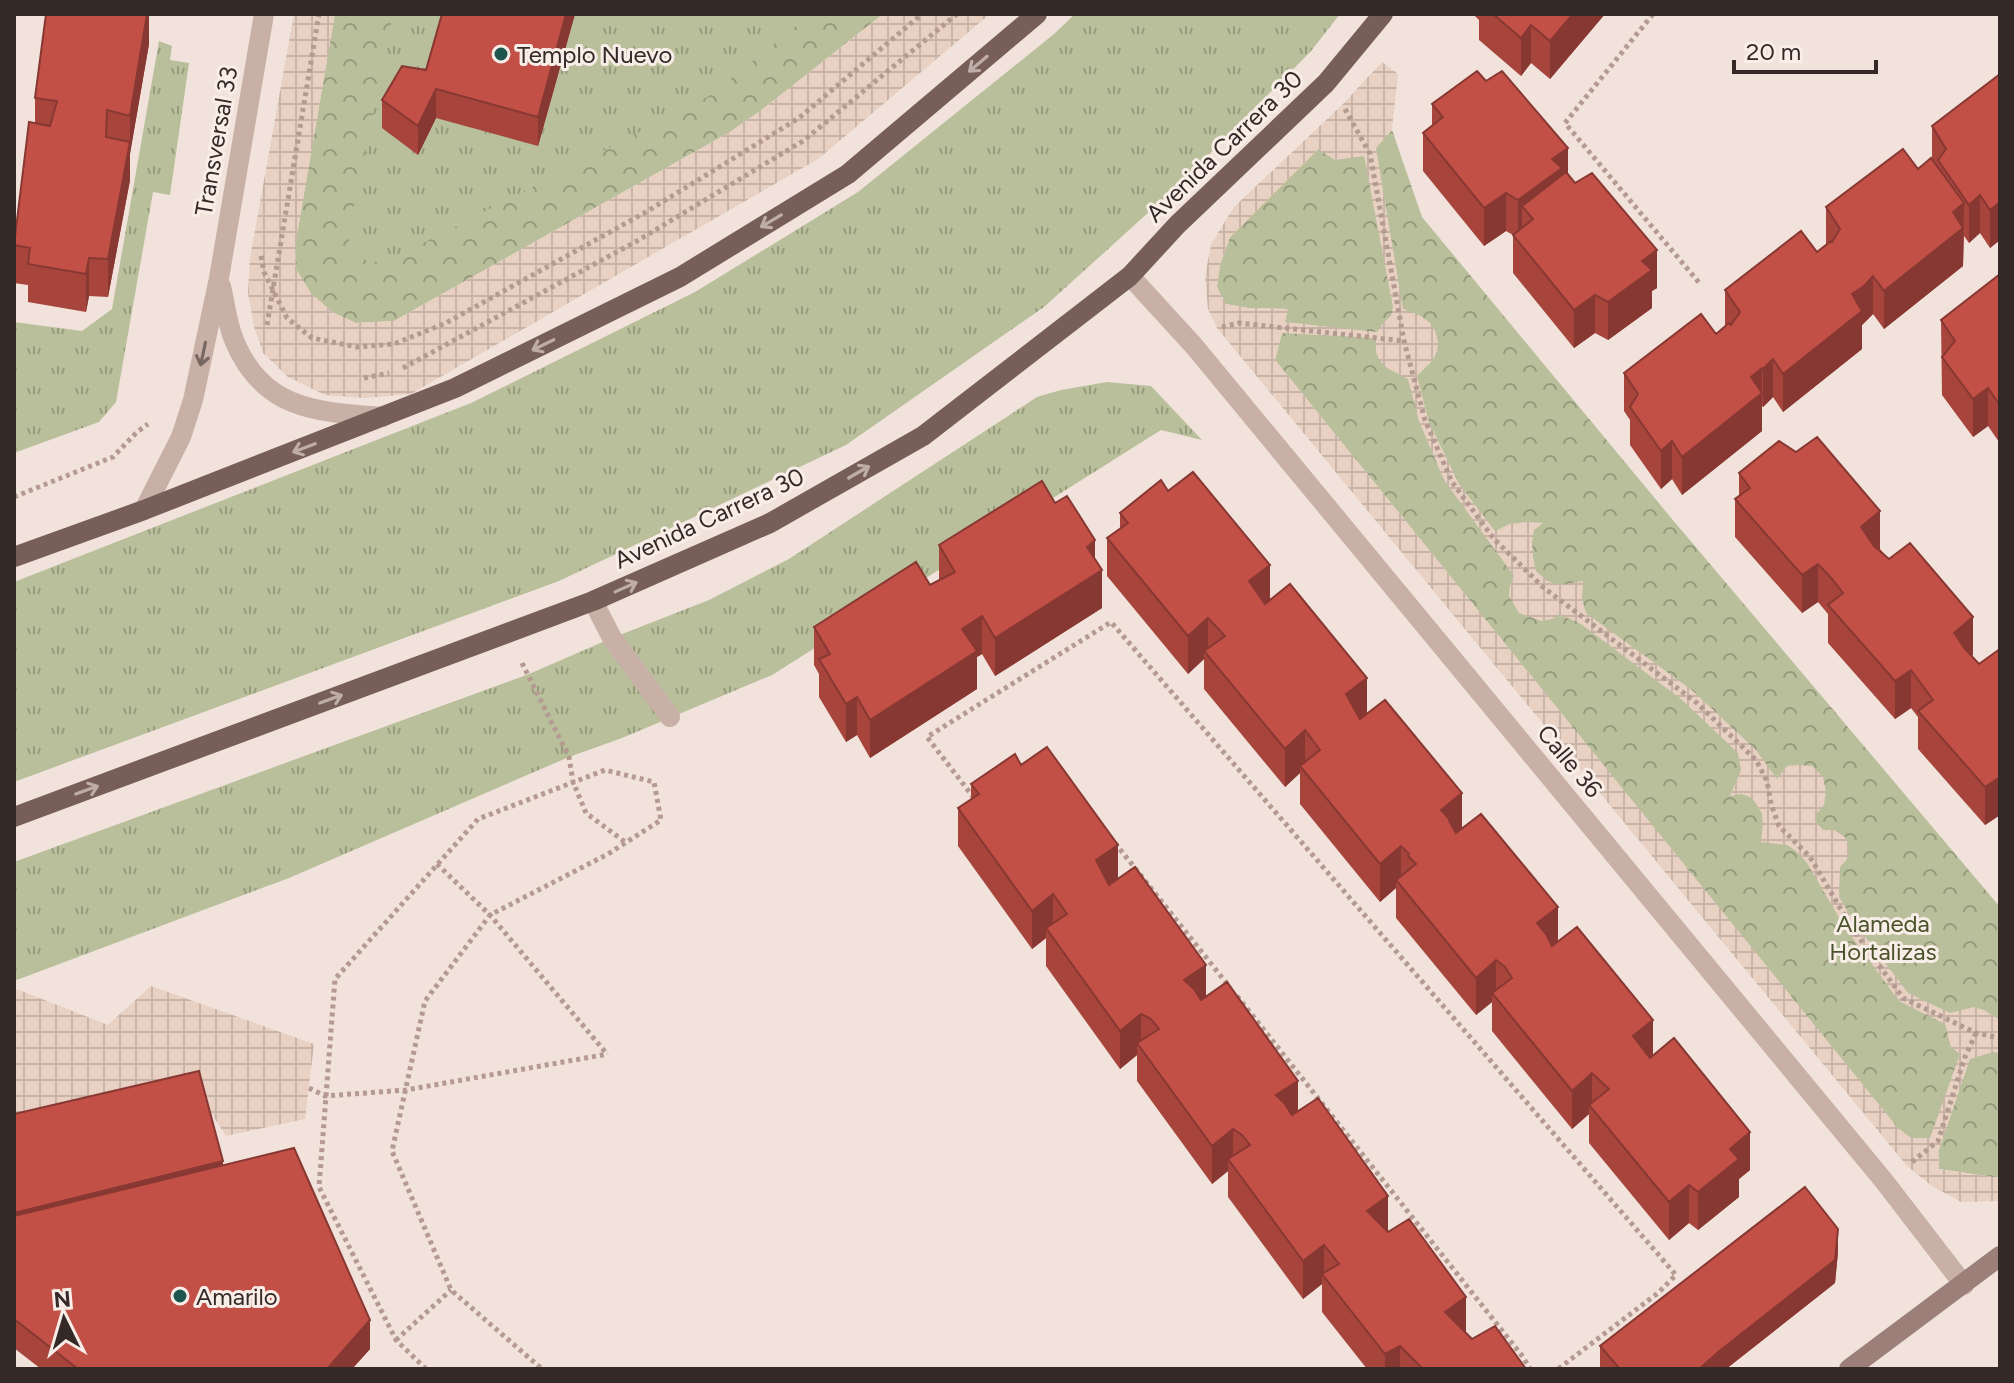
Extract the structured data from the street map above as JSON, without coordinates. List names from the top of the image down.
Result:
{
  "streets": {
    "main road": ["Avenida Carrera 30"],
    "street": ["Transversal 33", "Calle 36"]
  },
  "crossings": [
    ["Avenida Carrera 30", "Calle 36"]
  ],
  "one_way": ["Avenida Carrera 30"],
  "parks": ["Alameda Hortalizas"],
  "places": ["Templo Nuevo", "Amarilo"],
  "scale_bar": "20 m",
  "north": "top"
}
